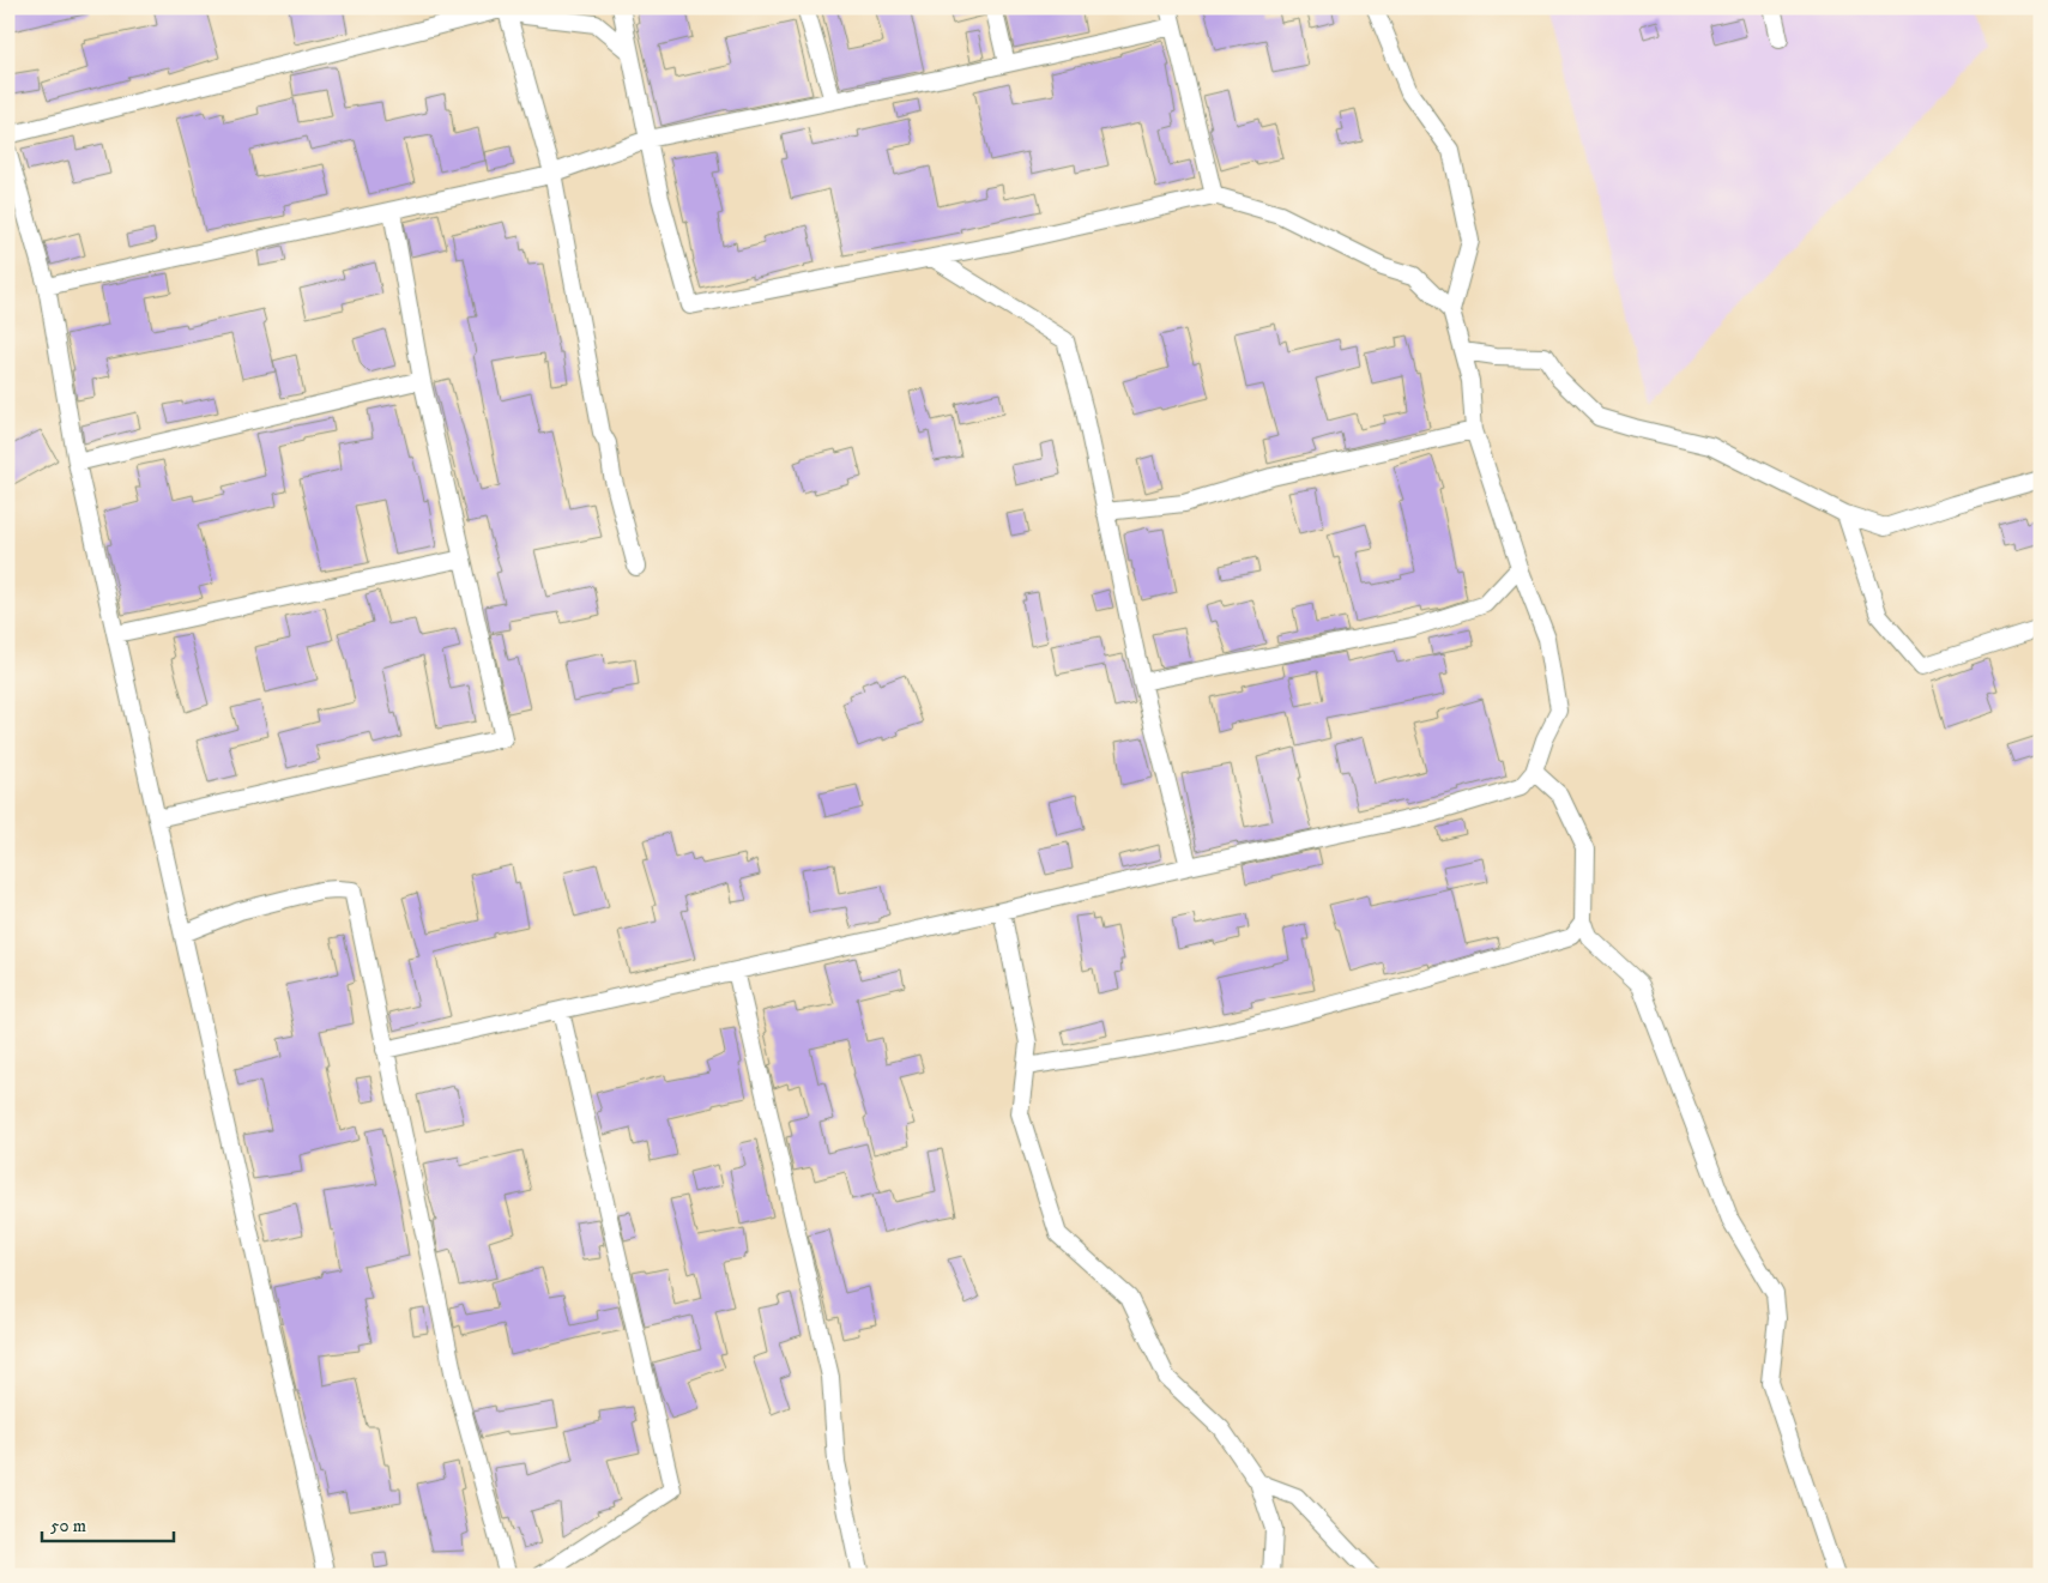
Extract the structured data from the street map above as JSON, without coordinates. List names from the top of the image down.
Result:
{
  "scale_bar": "50 m"
}
